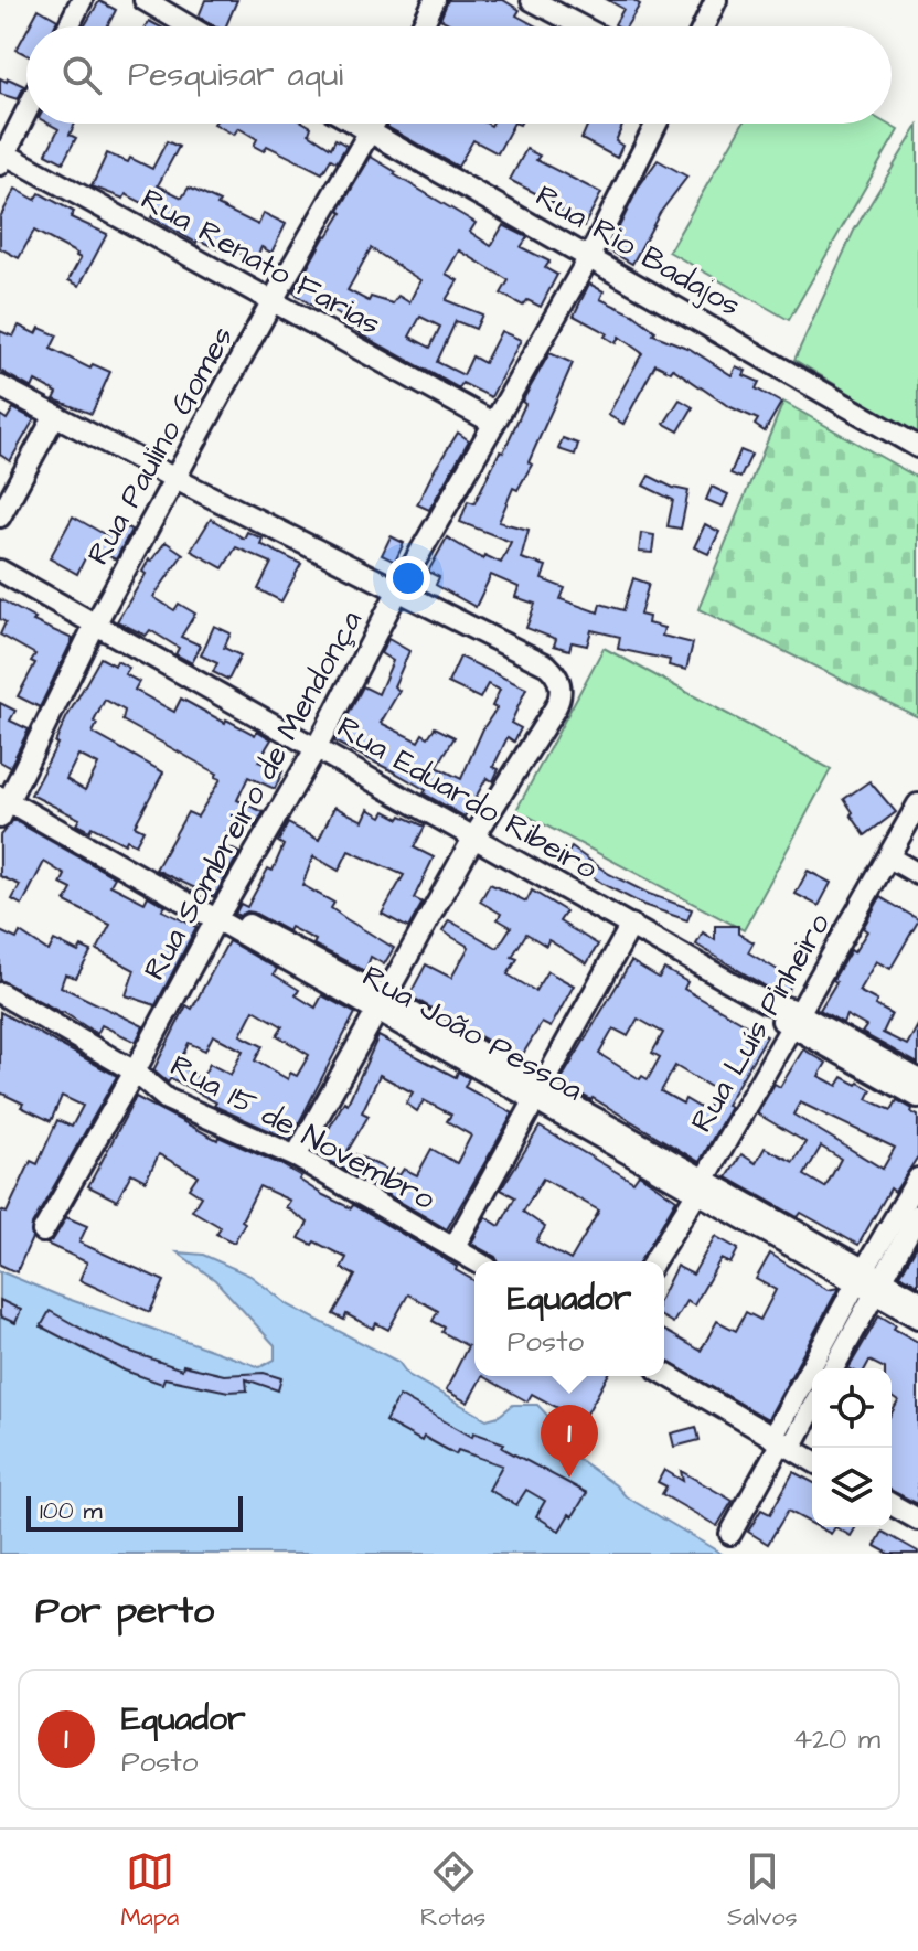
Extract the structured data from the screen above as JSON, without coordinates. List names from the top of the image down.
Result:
{
  "streets": {
    "street": [
      "Rua Rio Badajos",
      "Rua Renato Farias",
      "Rua Paulino Gomes",
      "Rua Sombreiro de Mendonça",
      "Rua Eduardo Ribeiro",
      "Rua Luís Pinheiro",
      "Rua João Pessoa",
      "Rua 15 de Novembro"
    ]
  },
  "crossings": [
    ["Rua Rio Badajos", "Rua Paulino Gomes"],
    ["Rua Rio Badajos", "Rua Sombreiro de Mendonça"],
    ["Rua Renato Farias", "Rua Paulino Gomes"],
    ["Rua Renato Farias", "Rua Sombreiro de Mendonça"],
    ["Rua Paulino Gomes", "Rua Eduardo Ribeiro"],
    ["Rua Paulino Gomes", "Rua João Pessoa"],
    ["Rua Sombreiro de Mendonça", "Rua Eduardo Ribeiro"],
    ["Rua Sombreiro de Mendonça", "Rua João Pessoa"],
    ["Rua Sombreiro de Mendonça", "Rua 15 de Novembro"],
    ["Rua Eduardo Ribeiro", "Rua Luís Pinheiro"],
    ["Rua Luís Pinheiro", "Rua João Pessoa"]
  ],
  "scale_bar": "100 m",
  "page": {
    "search": "Pesquisar aqui",
    "popup": ["Equador", "Posto"],
    "pins": "1",
    "scale": "100 m",
    "heading": "Por perto",
    "list": [
      {
        "mark": "1",
        "name": "Equador",
        "note": "Posto",
        "value": "420 m"
      }
    ],
    "nav": ["Mapa", "Rotas", "Salvos"]
  }
}
